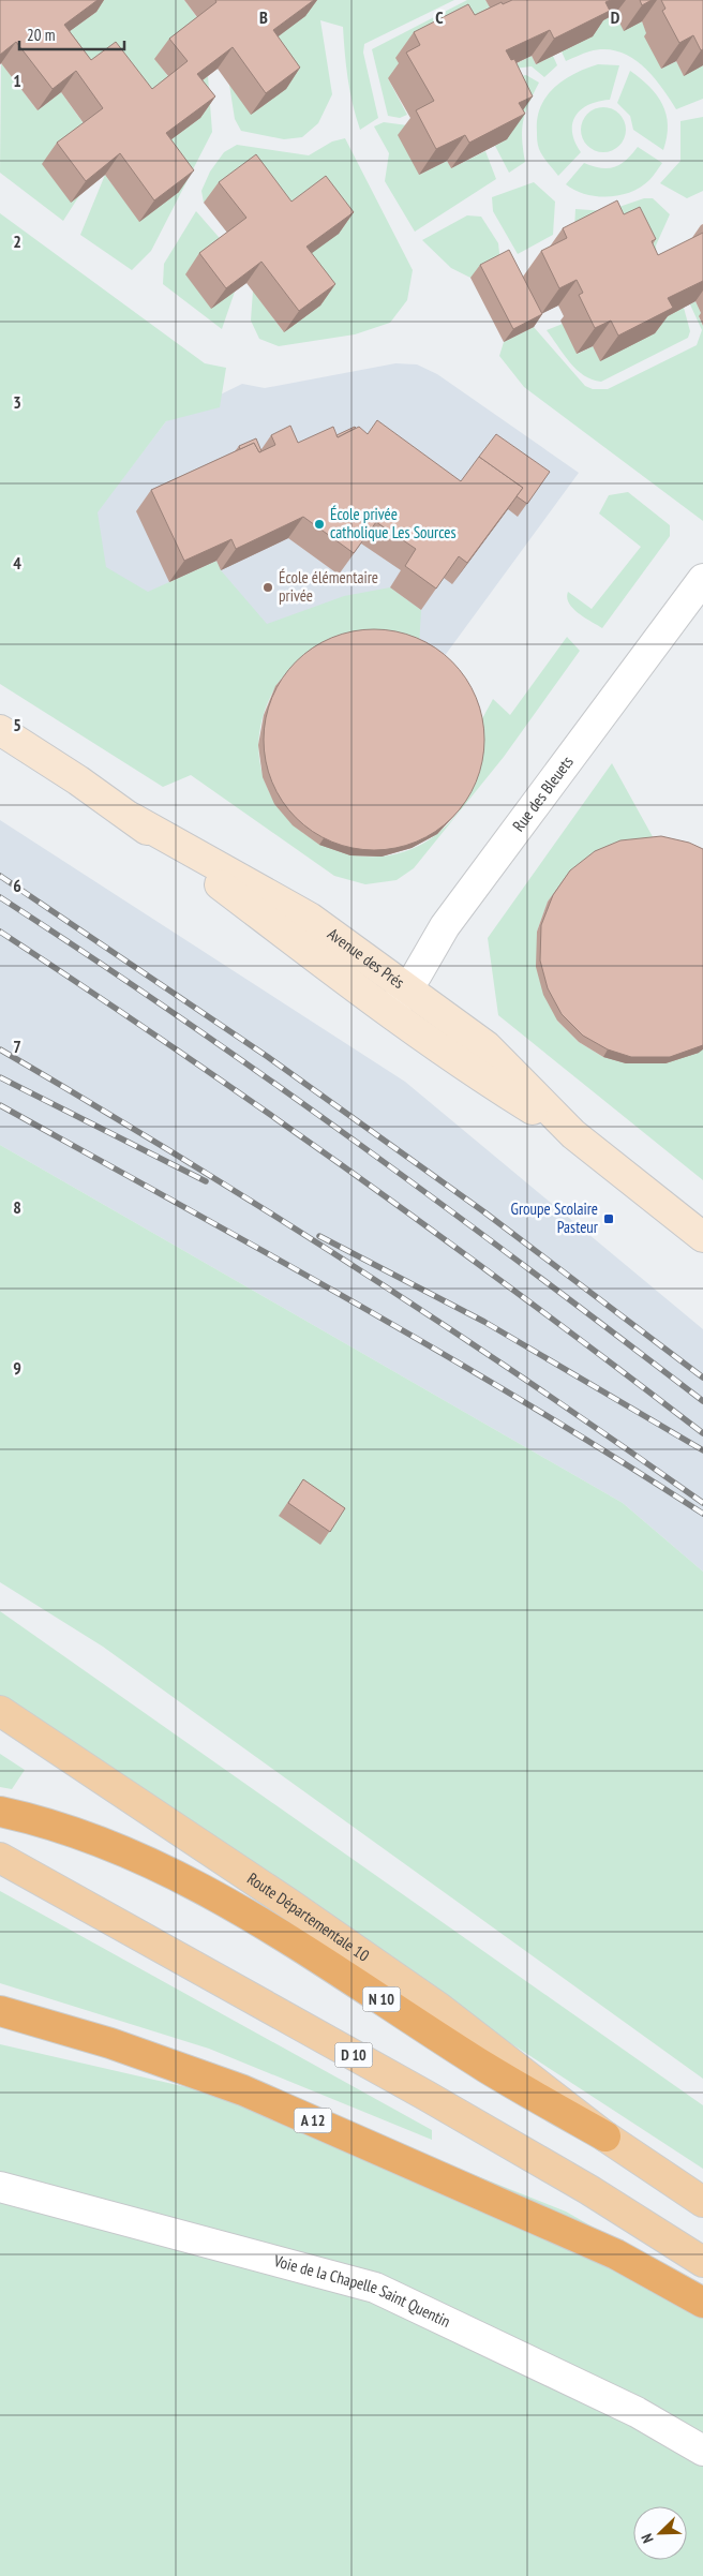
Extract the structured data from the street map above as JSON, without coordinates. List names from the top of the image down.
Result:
{
  "streets": {
    "highway": ["N 10", "A 12"],
    "main road": ["Avenue des Prés", "Route Départementale 10", "D 10"],
    "street": ["Rue des Bleuets", "Voie de la Chapelle Saint Quentin"]
  },
  "crossings": [
    ["Rue des Bleuets", "Avenue des Prés"],
    ["Route Départementale 10", "N 10"]
  ],
  "places": {
    "other": ["École privée catholique Les Sources", "École élémentaire privée"],
    "transit": ["Groupe Scolaire Pasteur"]
  },
  "scale_bar": "20 m",
  "north": "bottom left",
  "grid": {
    "columns": ["B", "C", "D"],
    "rows": [
      "1",
      "2",
      "3",
      "4",
      "5",
      "6",
      "7",
      "8",
      "9"
    ]
  }
}
